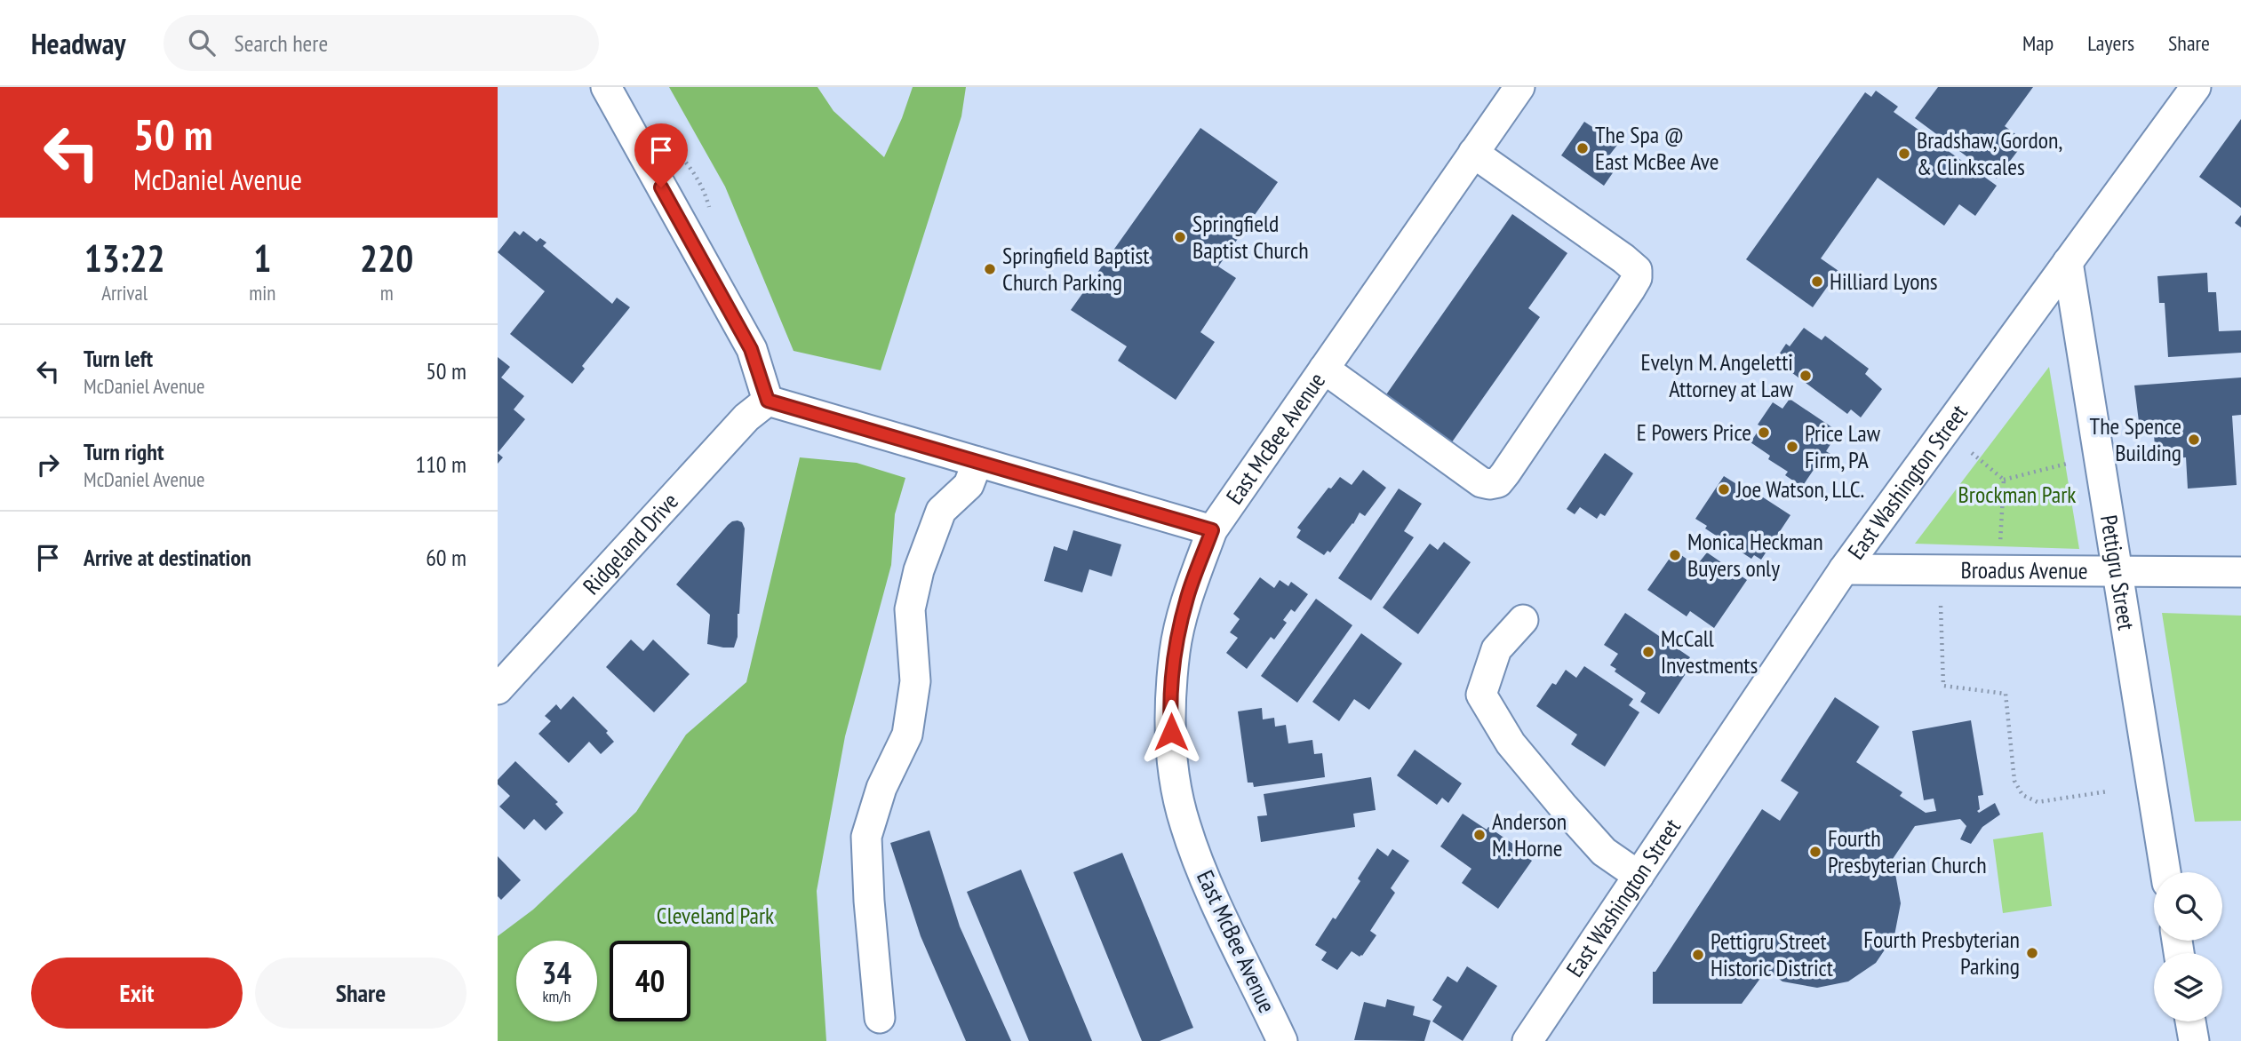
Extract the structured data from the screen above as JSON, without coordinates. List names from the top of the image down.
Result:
{
  "streets": {
    "street": [
      "East McBee Avenue",
      "East Washington Street",
      "Ridgeland Drive",
      "Broadus Avenue",
      "Pettigru Street"
    ]
  },
  "crossings": [
    ["East Washington Street", "Broadus Avenue"],
    ["East Washington Street", "Pettigru Street"],
    ["Broadus Avenue", "Pettigru Street"]
  ],
  "parks": ["Brockman Park", "Cleveland Park"],
  "places": [
    "The Spa @ East McBee Ave",
    "Bradshaw, Gordon, & Clinkscales",
    "Springfield Baptist Church",
    "Springfield Baptist Church Parking",
    "Hilliard Lyons",
    "Evelyn M. Angeletti Attorney at Law",
    "E Powers Price",
    "The Spence Building",
    "Price Law Firm, PA",
    "Joe Watson, LLC.",
    "Monica Heckman Buyers only",
    "McCall Investments",
    "Anderson M. Horne",
    "Fourth Presbyterian Church",
    "Fourth Presbyterian Parking",
    "Pettigru Street Historic District"
  ],
  "page": {
    "header": "Headway",
    "search": "Search here",
    "nav": ["Map", "Layers", "Share"],
    "turn": ["50 m", "McDaniel Avenue"],
    "eta": [
      "13:22",
      "Arrival",
      "1",
      "min",
      "220",
      "m"
    ],
    "list": [
      {
        "name": "Turn left",
        "note": "McDaniel Avenue",
        "value": "50 m"
      },
      {
        "name": "Turn right",
        "note": "McDaniel Avenue",
        "value": "110 m"
      },
      {
        "name": "Arrive at destination",
        "value": "60 m"
      }
    ],
    "speed": "34 km/h",
    "limit": "40",
    "buttons": ["Exit", "Share"]
  }
}
